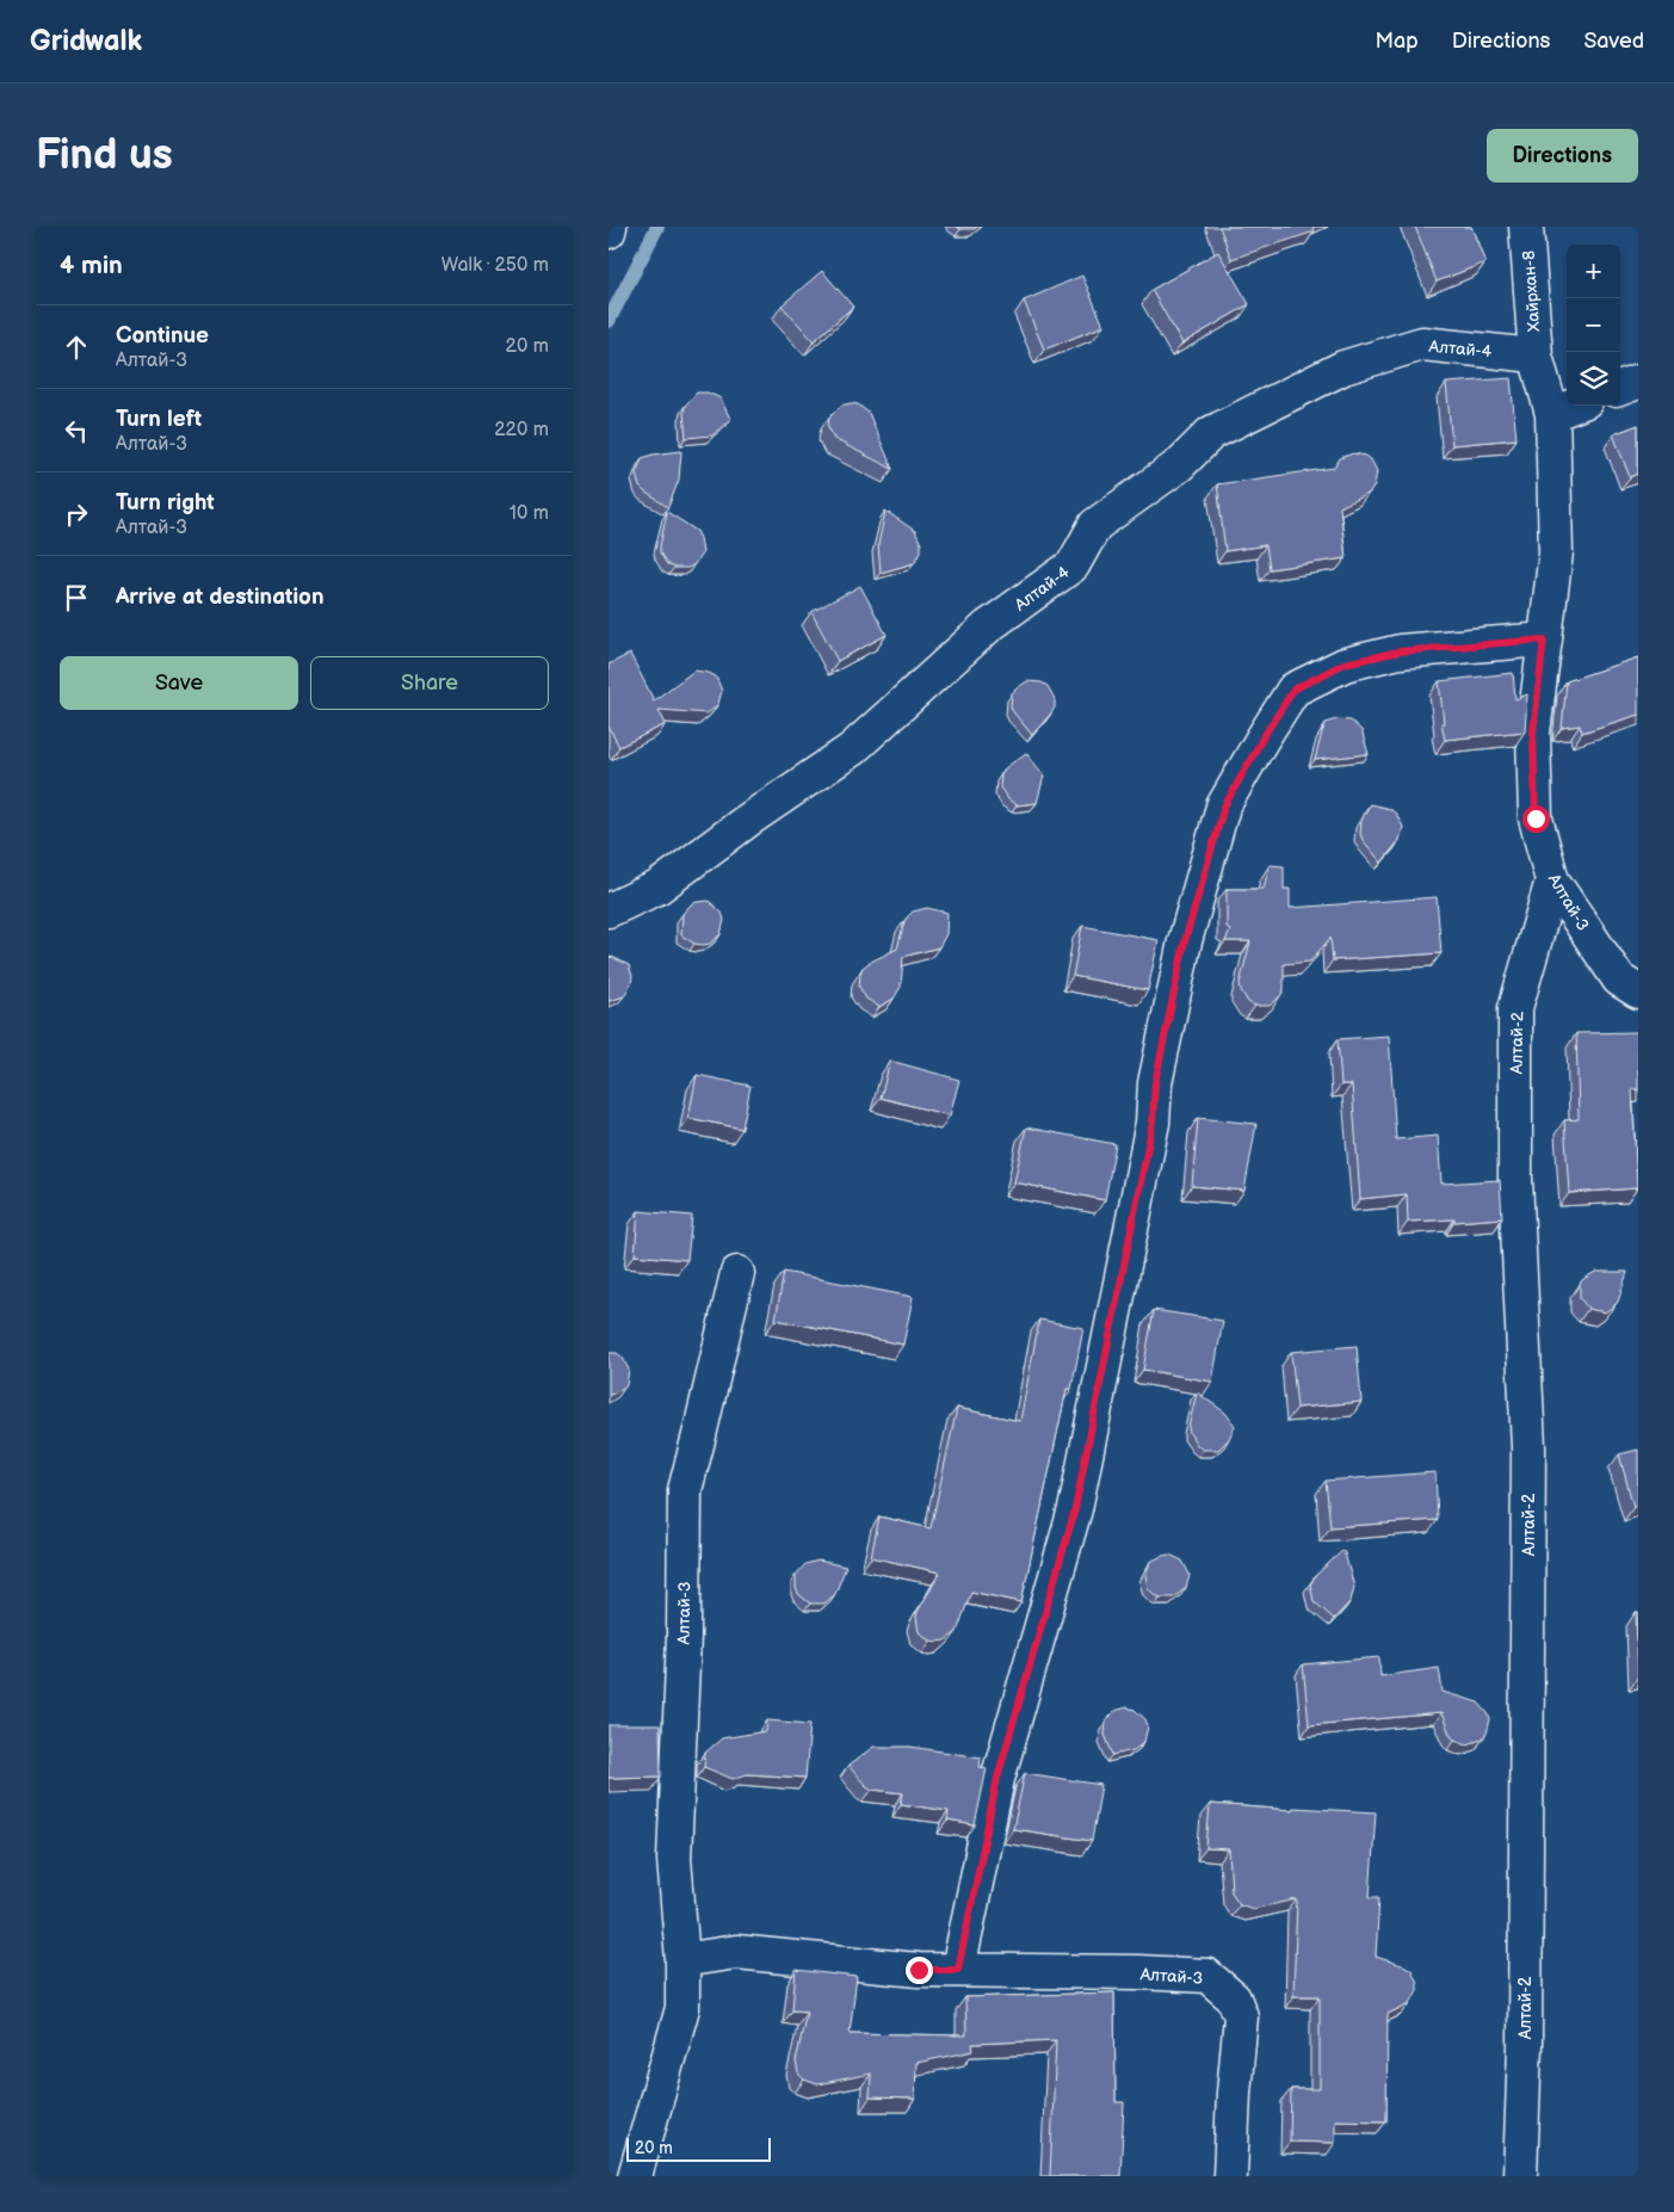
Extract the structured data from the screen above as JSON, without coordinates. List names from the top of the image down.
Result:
{
  "streets": {
    "street": [
      "Хайрхан-8",
      "Алтай-4",
      "Алтай-3",
      "Алтай-2"
    ]
  },
  "crossings": [
    ["Хайрхан-8", "Алтай-4"],
    ["Хайрхан-8", "Алтай-3"],
    ["Алтай-4", "Алтай-3"],
    ["Алтай-3", "Алтай-2"]
  ],
  "scale_bar": "20 m",
  "page": {
    "header": "Gridwalk",
    "nav": ["Map", "Directions", "Saved"],
    "buttons": [
      "Directions",
      ["Save", "Share"]
    ],
    "title": "Find us",
    "heading": ["4 min", "Walk · 250 m"],
    "map_buttons": ["+", "−"],
    "list": [
      ["Continue", "Алтай-3", "20 m"],
      ["Turn left", "Алтай-3", "220 m"],
      ["Turn right", "Алтай-3", "10 m"],
      "Arrive at destination"
    ],
    "scale": "20 m"
  }
}
